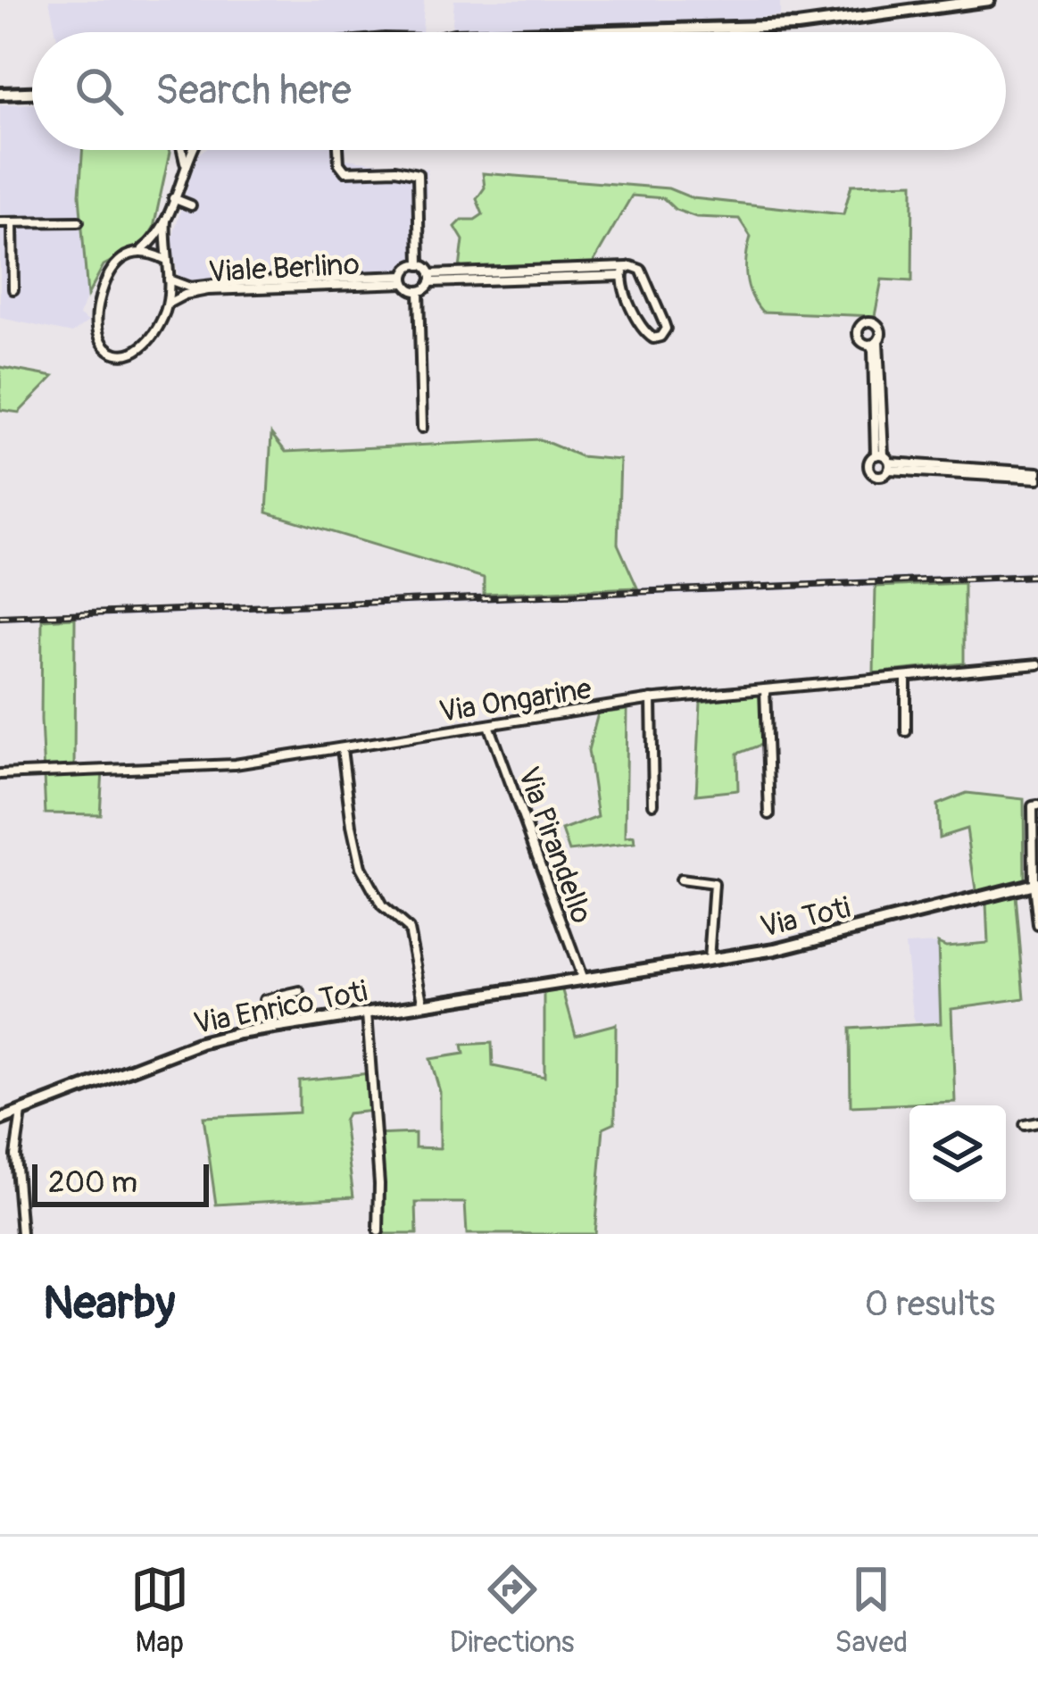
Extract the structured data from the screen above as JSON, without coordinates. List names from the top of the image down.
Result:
{
  "streets": {
    "main road": ["Via Toti", "Via Enrico Toti"],
    "street": ["Viale Berlino", "Via Ongarine", "Via Pirandello"]
  },
  "crossings": [
    ["Via Ongarine", "Via Pirandello"],
    ["Via Pirandello", "Via Toti"],
    ["Via Pirandello", "Via Enrico Toti"],
    ["Via Toti", "Via Enrico Toti"]
  ],
  "scale_bar": "200 m",
  "page": {
    "search": "Search here",
    "scale": "200 m",
    "heading": ["Nearby", "0 results"],
    "nav": ["Map", "Directions", "Saved"]
  }
}
